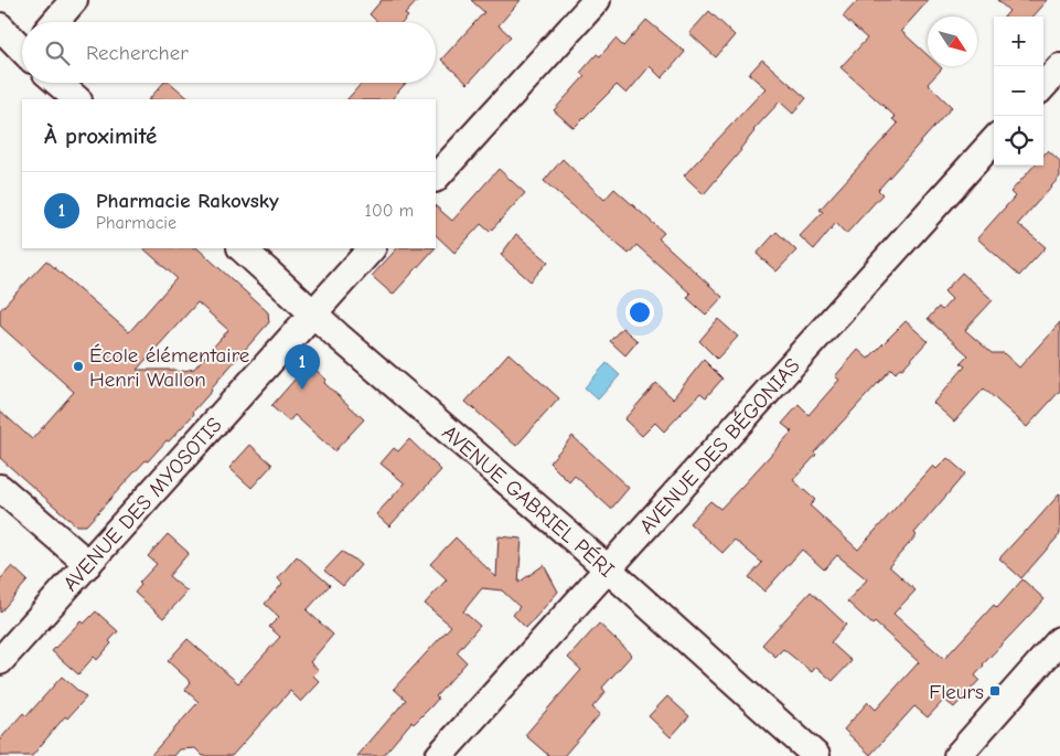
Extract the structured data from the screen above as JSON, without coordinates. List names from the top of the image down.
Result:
{
  "streets": {
    "street": ["AVENUE DES BÉGONIAS", "AVENUE GABRIEL PÉRI", "AVENUE DES MYOSOTIS"]
  },
  "crossings": [
    ["AVENUE DES BÉGONIAS", "AVENUE GABRIEL PÉRI"],
    ["AVENUE GABRIEL PÉRI", "AVENUE DES MYOSOTIS"]
  ],
  "places": {
    "other": ["École élémentaire Henri Wallon"],
    "transit": ["Fleurs"]
  },
  "north": "bottom right",
  "page": {
    "map_buttons": ["+", "−"],
    "search": "Rechercher",
    "heading": "À proximité",
    "list": [
      {
        "mark": "1",
        "name": "Pharmacie Rakovsky",
        "note": "Pharmacie",
        "value": "100 m"
      }
    ],
    "pins": "1"
  }
}
